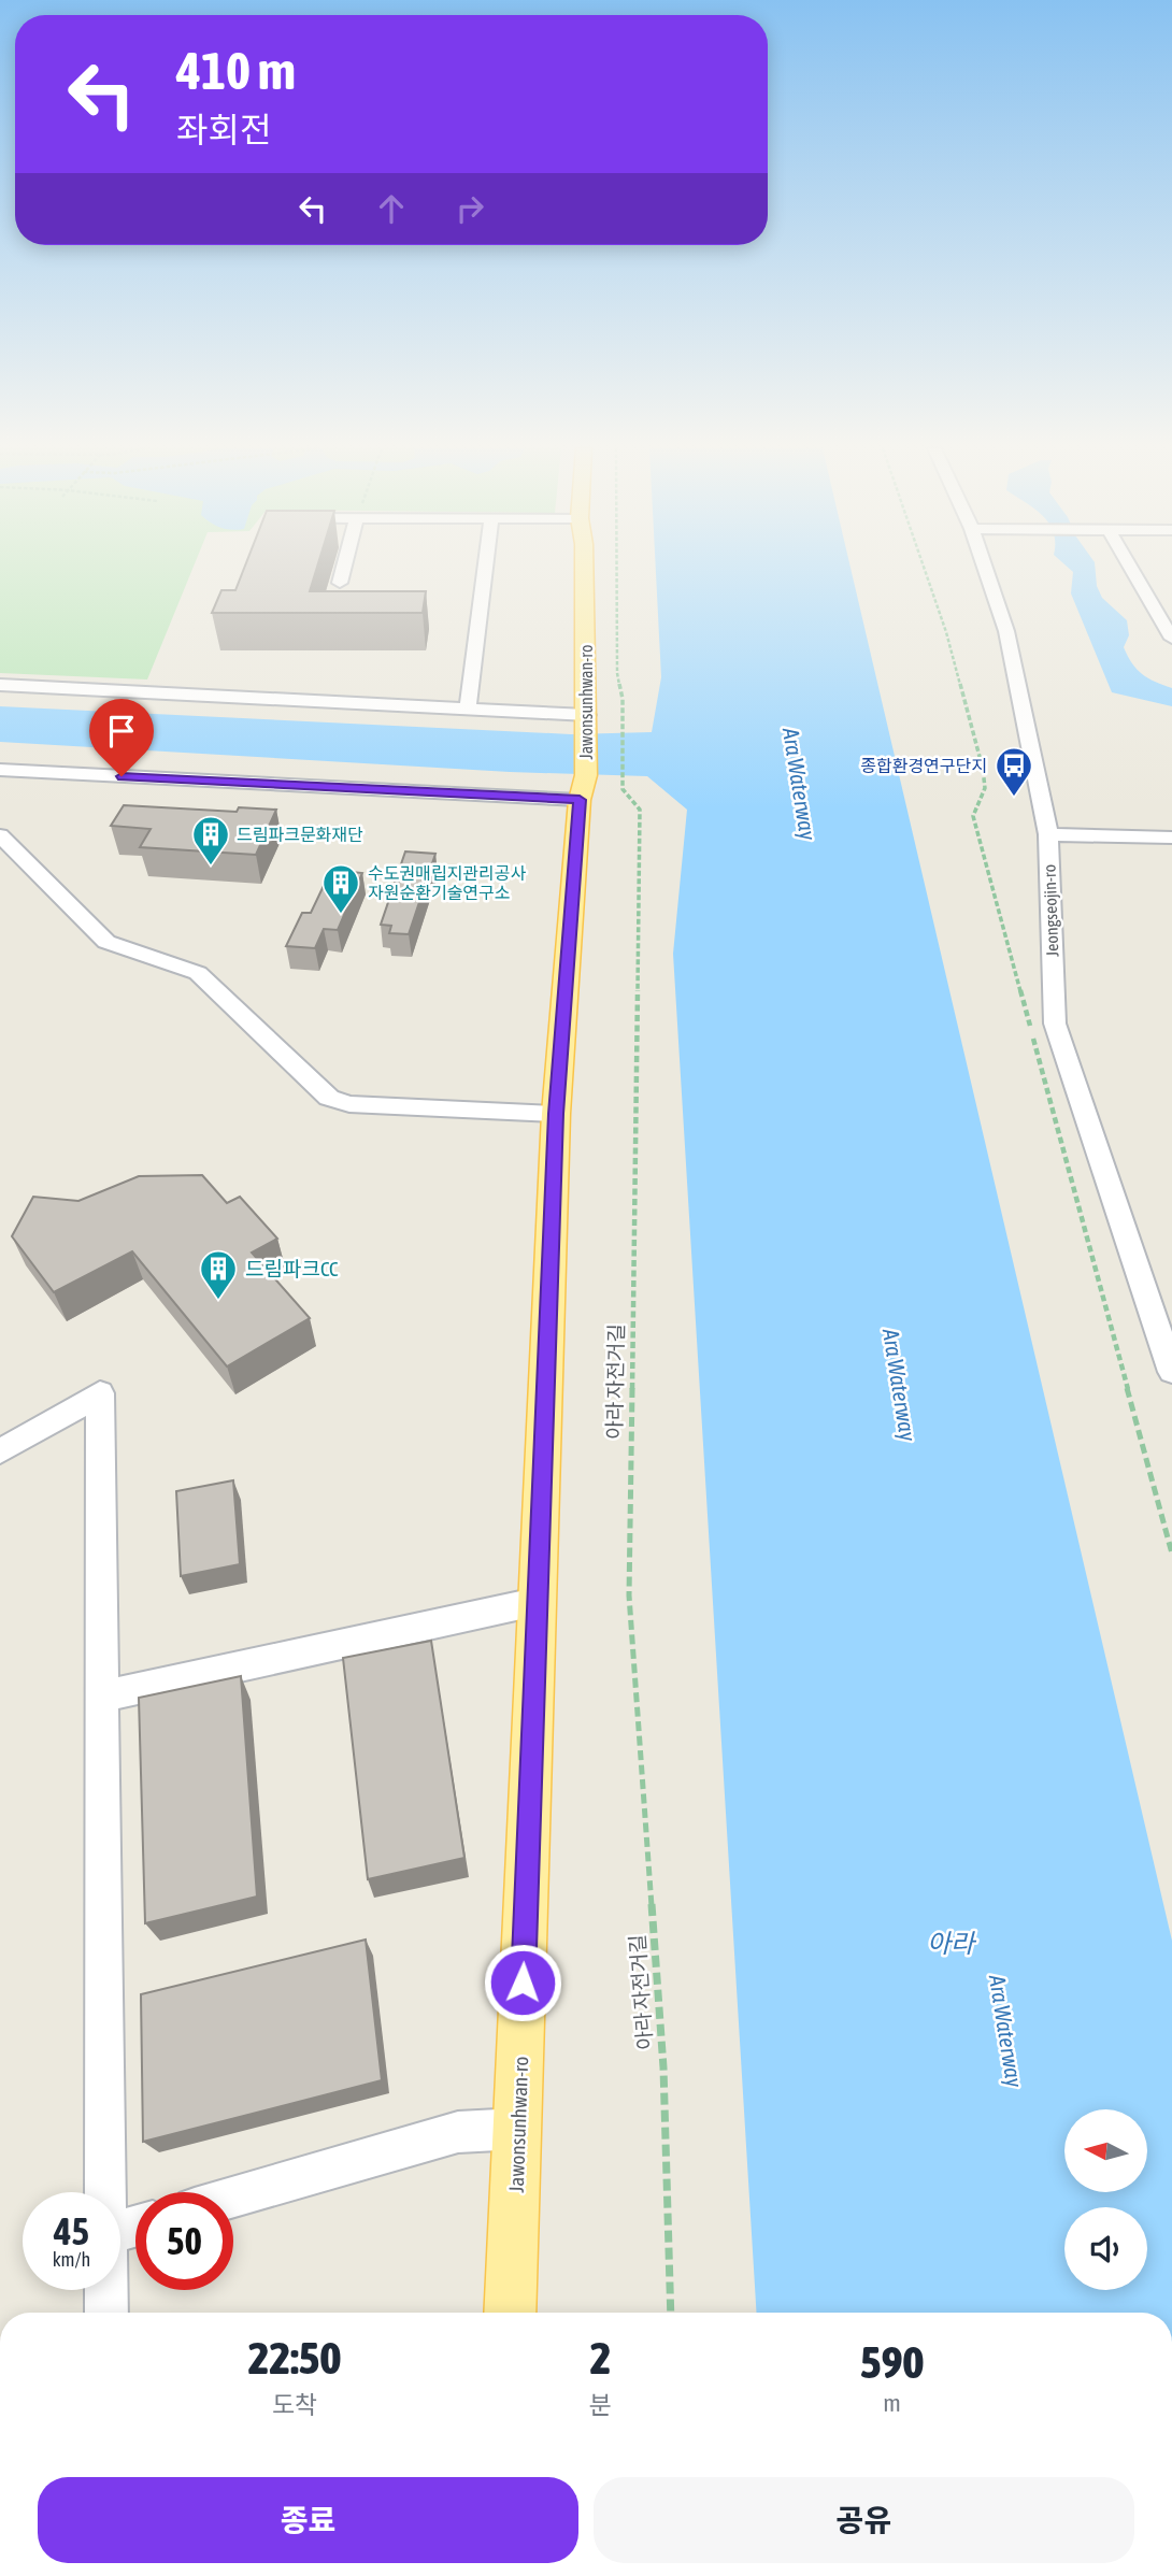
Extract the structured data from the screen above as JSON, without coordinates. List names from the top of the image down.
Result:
{
  "streets": {
    "main road": ["Jawonsunhwan-ro"],
    "street": ["Jeongseojin-ro"],
    "path": ["아라 자전거길"]
  },
  "water": ["Ara Waterway", "아라"],
  "places": {
    "bus stop": ["종합환경연구단지"],
    "building": ["드림파크문화재단", "수도권매립지관리공사 자원순환기술연구소", "드림파크CC"]
  },
  "north": "left",
  "page": {
    "turn": ["410 m", "좌회전"],
    "speed": "45 km/h",
    "limit": "50",
    "eta": [
      "22:50",
      "도착",
      "2",
      "분",
      "590",
      "m"
    ],
    "buttons": ["종료", "공유"]
  }
}
